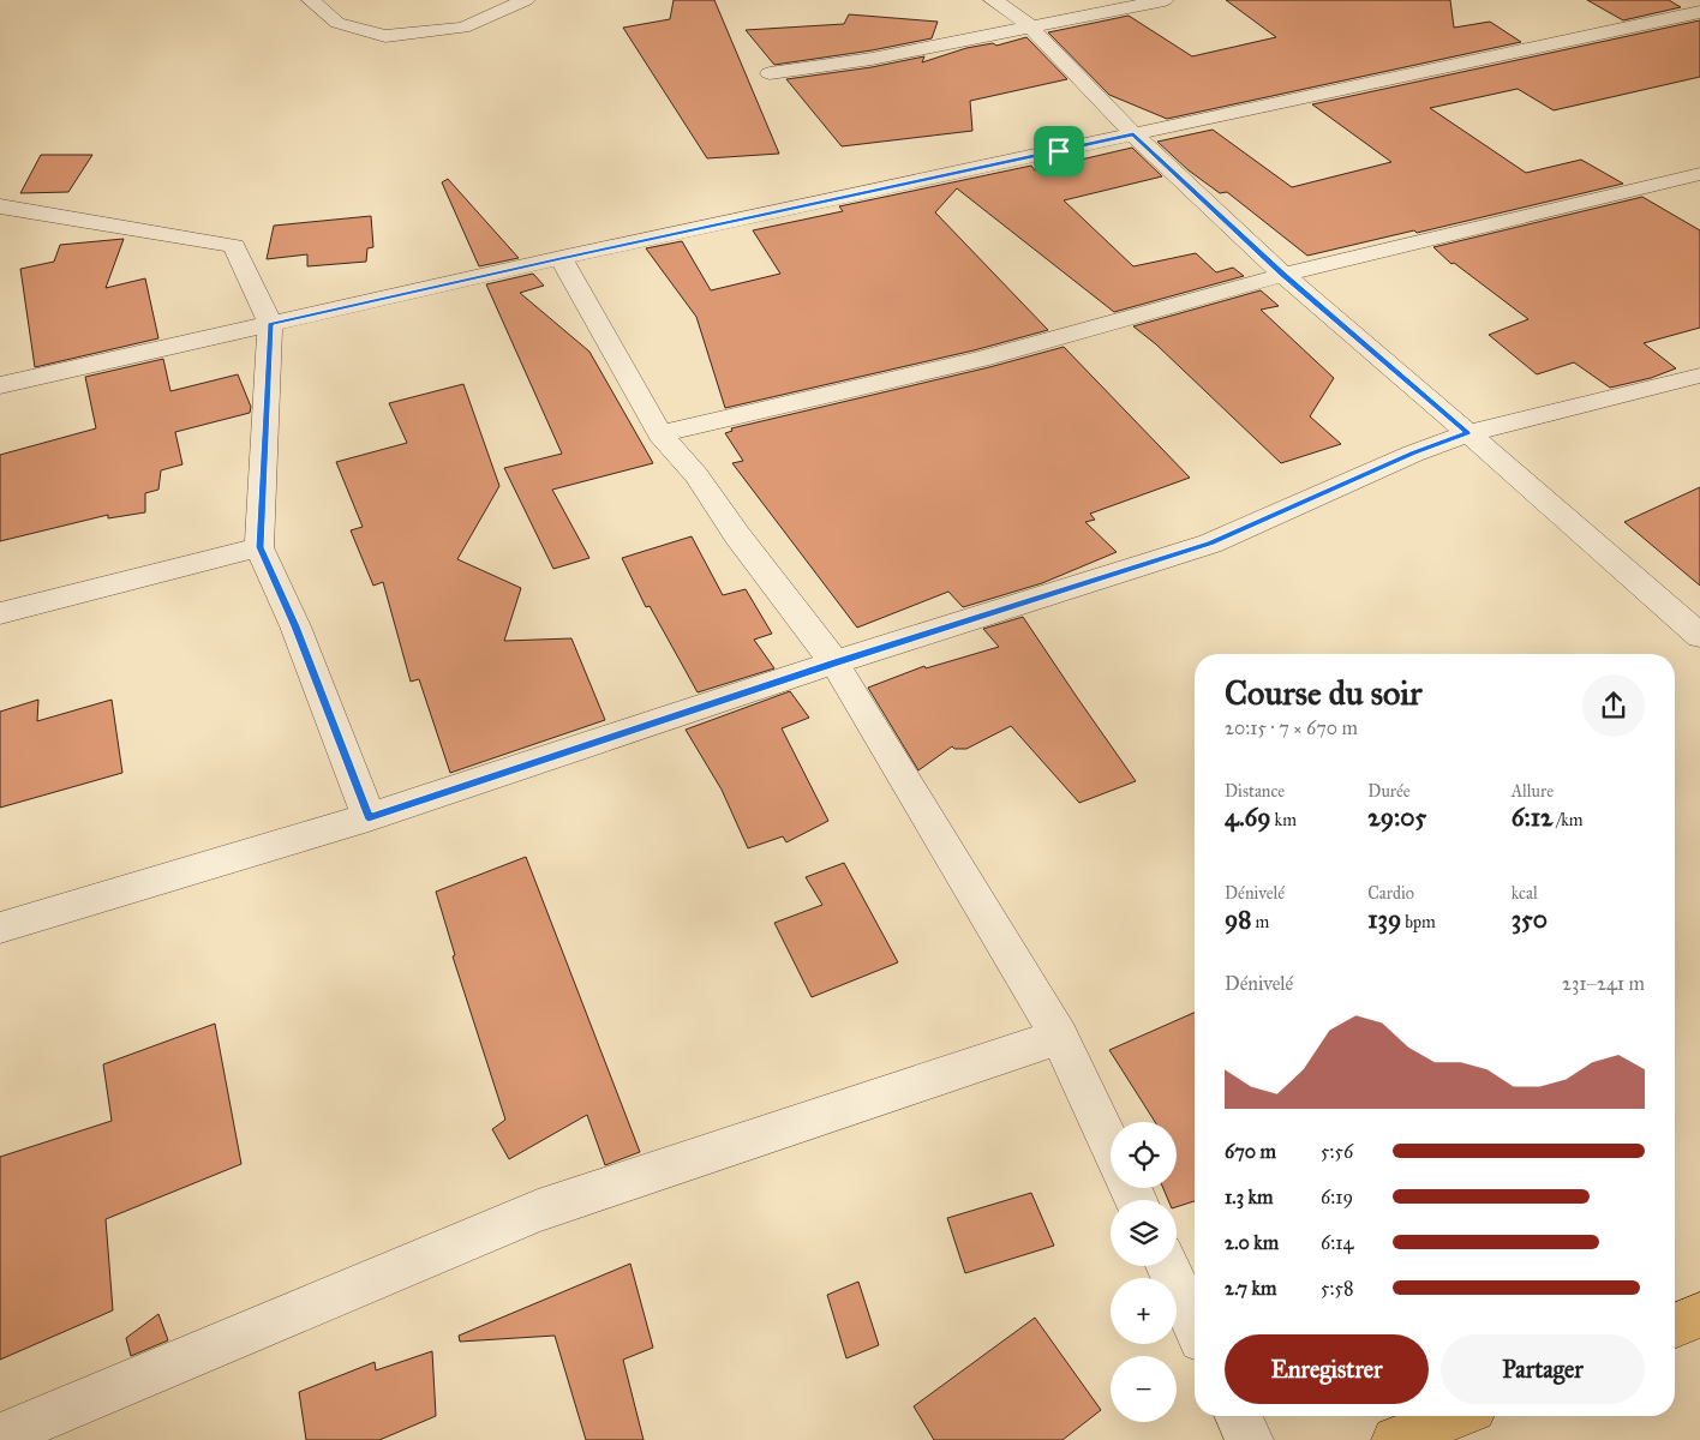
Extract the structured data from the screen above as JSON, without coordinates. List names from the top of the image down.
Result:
{
  "page": {
    "heading": ["Course du soir", "20:15 · 7 × 670 m"],
    "stats": [
      ["Distance", "4.69 km"],
      ["Durée", "29:05"],
      ["Allure", "6:12 /km"],
      ["Dénivelé", "98 m"],
      ["Cardio", "139 bpm"],
      ["kcal", "350"]
    ],
    "chart": ["Dénivelé", "231–241 m"],
    "map_buttons": ["+", "−"],
    "list": [
      {
        "name": "670 m",
        "note": "5:56"
      },
      {
        "name": "1.3 km",
        "note": "6:19"
      },
      {
        "name": "2.0 km",
        "note": "6:14"
      },
      {
        "name": "2.7 km",
        "note": "5:58"
      }
    ],
    "buttons": ["Enregistrer", "Partager"]
  }
}
